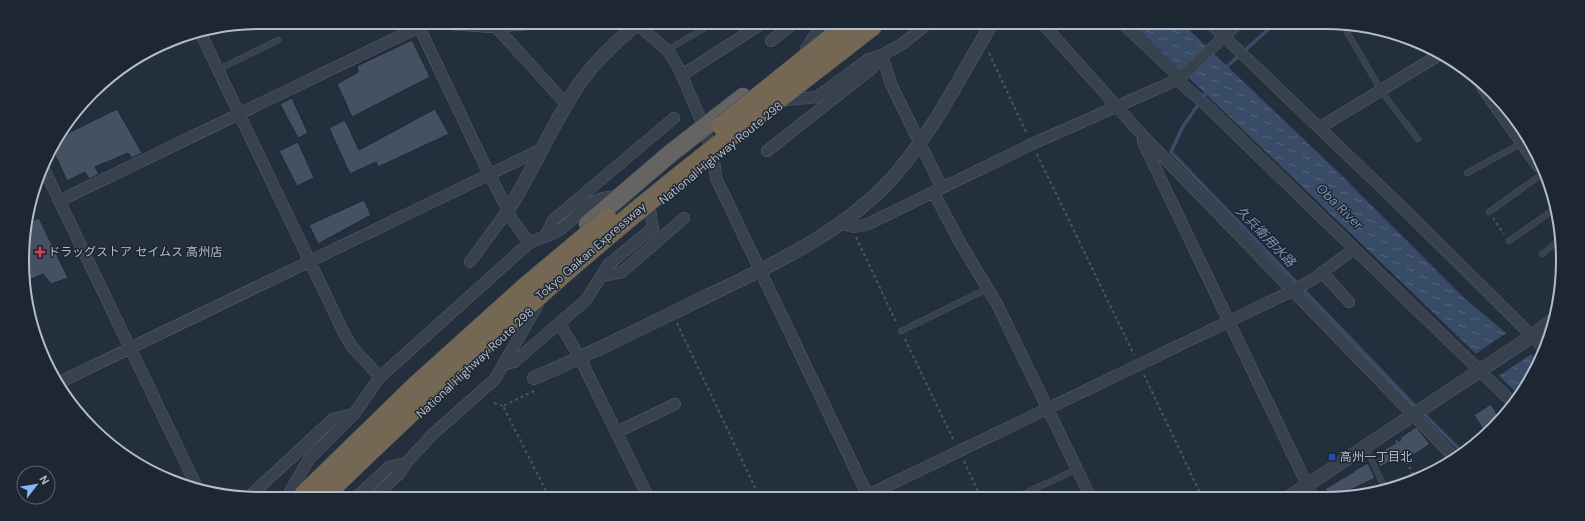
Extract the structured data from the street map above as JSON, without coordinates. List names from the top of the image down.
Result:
{
  "streets": {
    "highway": ["National Highway Route 298", "Tokyo Gaikan Expressway"]
  },
  "water": ["Oba River", "久兵衛用水路"],
  "places": {
    "health": ["ドラッグストア セイムス 高州店"],
    "transit": ["高州一丁目北"]
  },
  "north": "top right"
}
